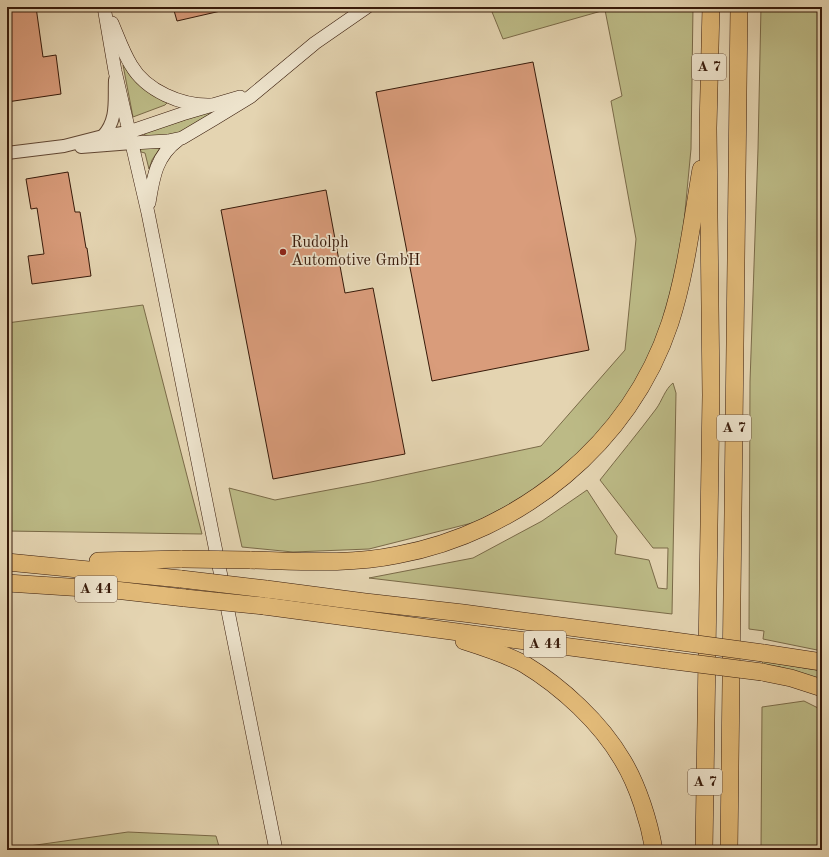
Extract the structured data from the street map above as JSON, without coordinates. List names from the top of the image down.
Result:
{
  "streets": {
    "highway": ["A 7", "A 44"]
  },
  "places": ["Rudolph Automotive GmbH"]
}
